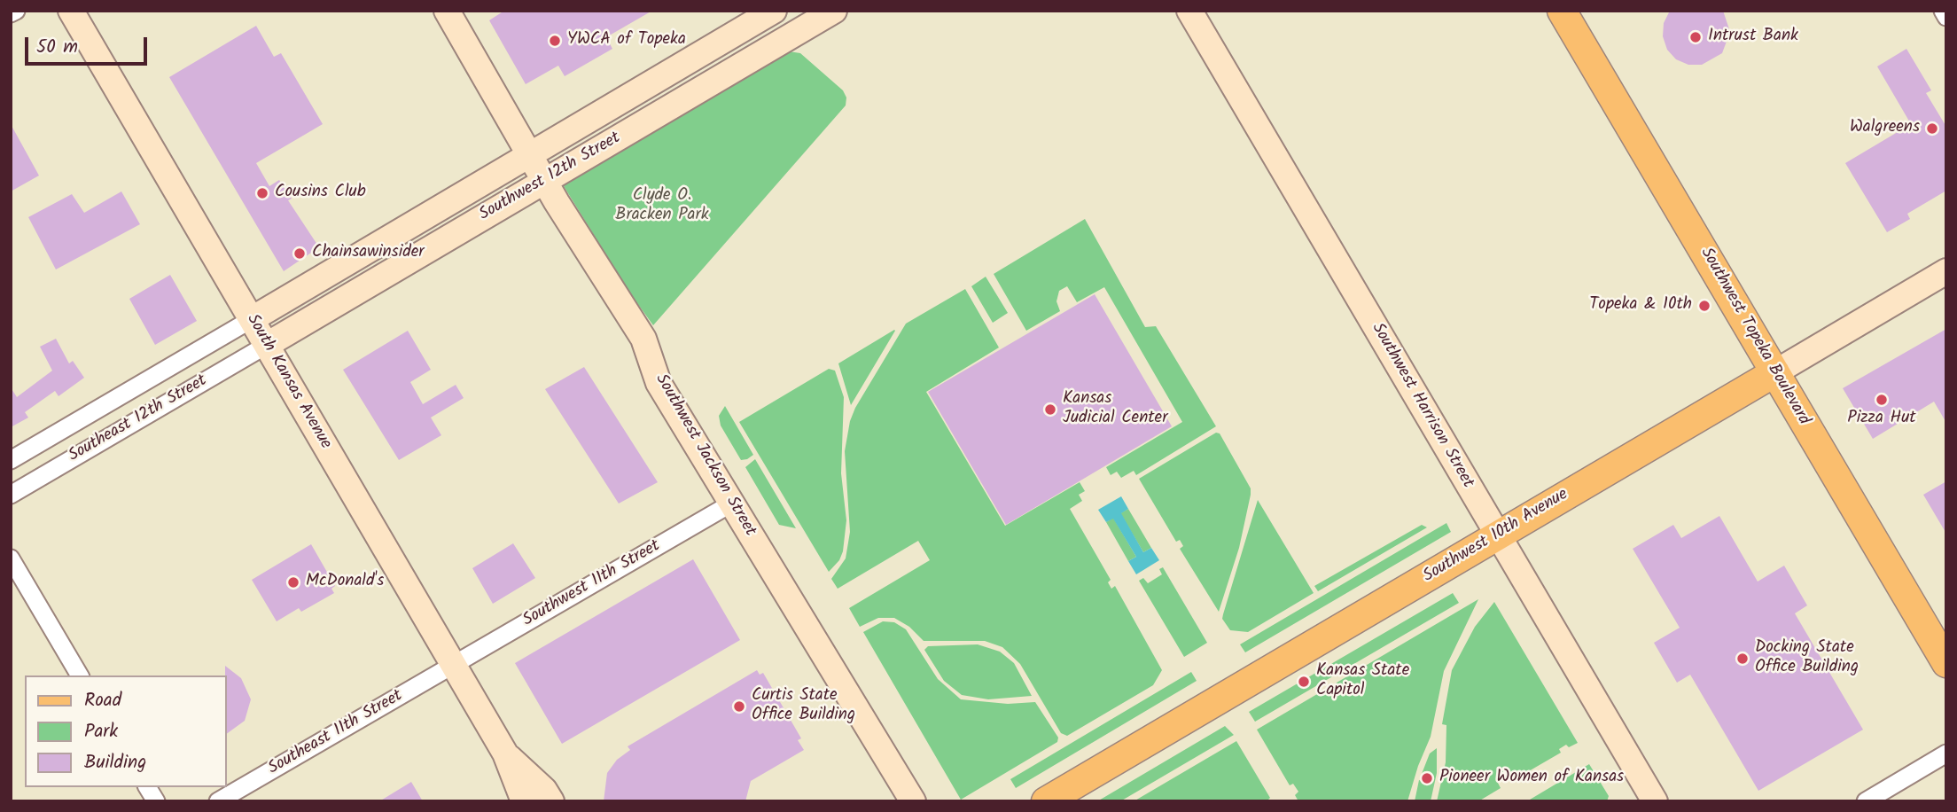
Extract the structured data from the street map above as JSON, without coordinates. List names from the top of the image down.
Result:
{
  "streets": {
    "main road": [
      "Southwest 12th Street",
      "Southwest Topeka Boulevard",
      "South Kansas Avenue",
      "Southwest Harrison Street",
      "Southwest Jackson Street",
      "Southwest 10th Avenue"
    ],
    "street": ["Southeast 12th Street", "Southwest 11th Street", "Southeast 11th Street"]
  },
  "crossings": [
    ["Southwest 12th Street", "South Kansas Avenue"],
    ["Southwest 12th Street", "Southeast 12th Street"],
    ["Southwest 12th Street", "Southwest Jackson Street"],
    ["Southwest Topeka Boulevard", "Southwest 10th Avenue"],
    ["South Kansas Avenue", "Southeast 12th Street"],
    ["South Kansas Avenue", "Southwest 11th Street"],
    ["South Kansas Avenue", "Southeast 11th Street"],
    ["Southwest Harrison Street", "Southwest 10th Avenue"],
    ["Southwest Jackson Street", "Southwest 11th Street"],
    ["Southwest 11th Street", "Southeast 11th Street"]
  ],
  "parks": ["Clyde O. Bracken Park"],
  "places": [
    "Intrust Bank",
    "YWCA of Topeka",
    "Walgreens",
    "Cousins Club",
    "Chainsawinsider",
    "Topeka & 10th",
    "Pizza Hut",
    "Kansas Judicial Center",
    "McDonald's",
    "Docking State Office Building",
    "Kansas State Capitol",
    "Curtis State Office Building",
    "Pioneer Women of Kansas"
  ],
  "legend": ["Road", "Park", "Building"],
  "scale_bar": "50 m"
}
